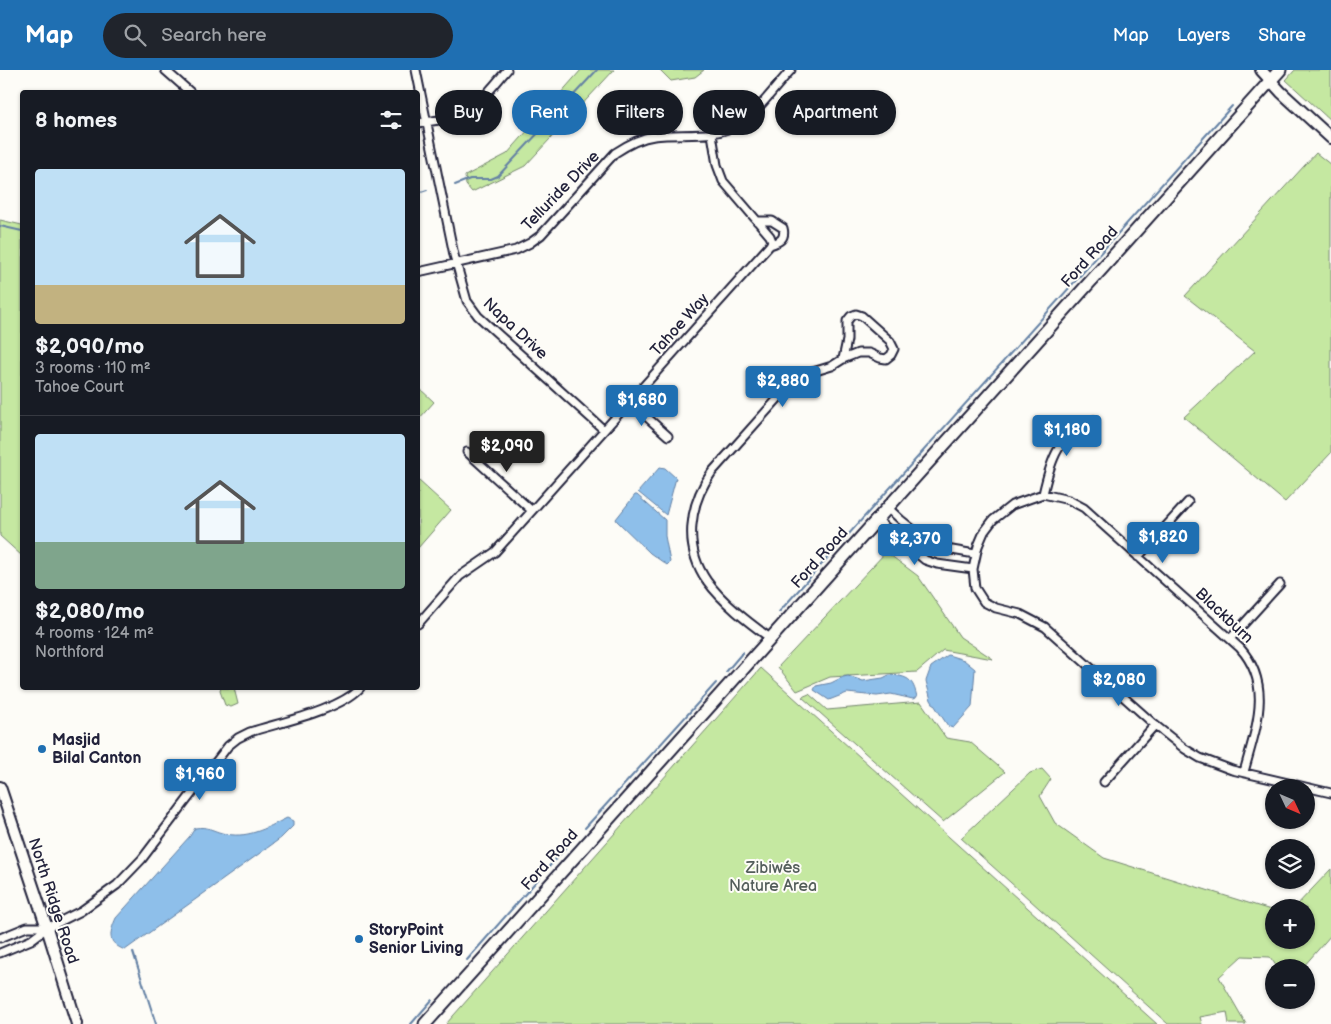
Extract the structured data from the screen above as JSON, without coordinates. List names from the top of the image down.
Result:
{
  "streets": {
    "main road": ["Ford Road"],
    "street": [
      "Telluride Drive",
      "Tahoe Way",
      "Napa Drive",
      "Blackburn",
      "North Ridge Road"
    ]
  },
  "crossings": [
    ["Telluride Drive", "Napa Drive"],
    ["Tahoe Way", "Napa Drive"]
  ],
  "parks": ["Zibiwés Nature Area"],
  "places": ["Masjid Bilal Canton", "StoryPoint Senior Living"],
  "north": "bottom right",
  "page": {
    "header": "Map",
    "search": "Search here",
    "nav": ["Map", "Layers", "Share"],
    "chip": [
      "Buy",
      "Rent",
      "Filters",
      "New",
      "Apartment"
    ],
    "heading": "8 homes",
    "list": [
      {
        "name": "$2,090/mo",
        "note": "3 rooms · 110 m² · Tahoe Court"
      },
      {
        "name": "$2,080/mo",
        "note": "4 rooms · 124 m² · Northford"
      }
    ],
    "price": [
      "$2,880",
      "$1,680",
      "$1,180",
      "$2,090",
      "$1,820",
      "$2,370",
      "$2,080",
      "$1,960"
    ],
    "map_buttons": ["+", "−"]
  }
}
